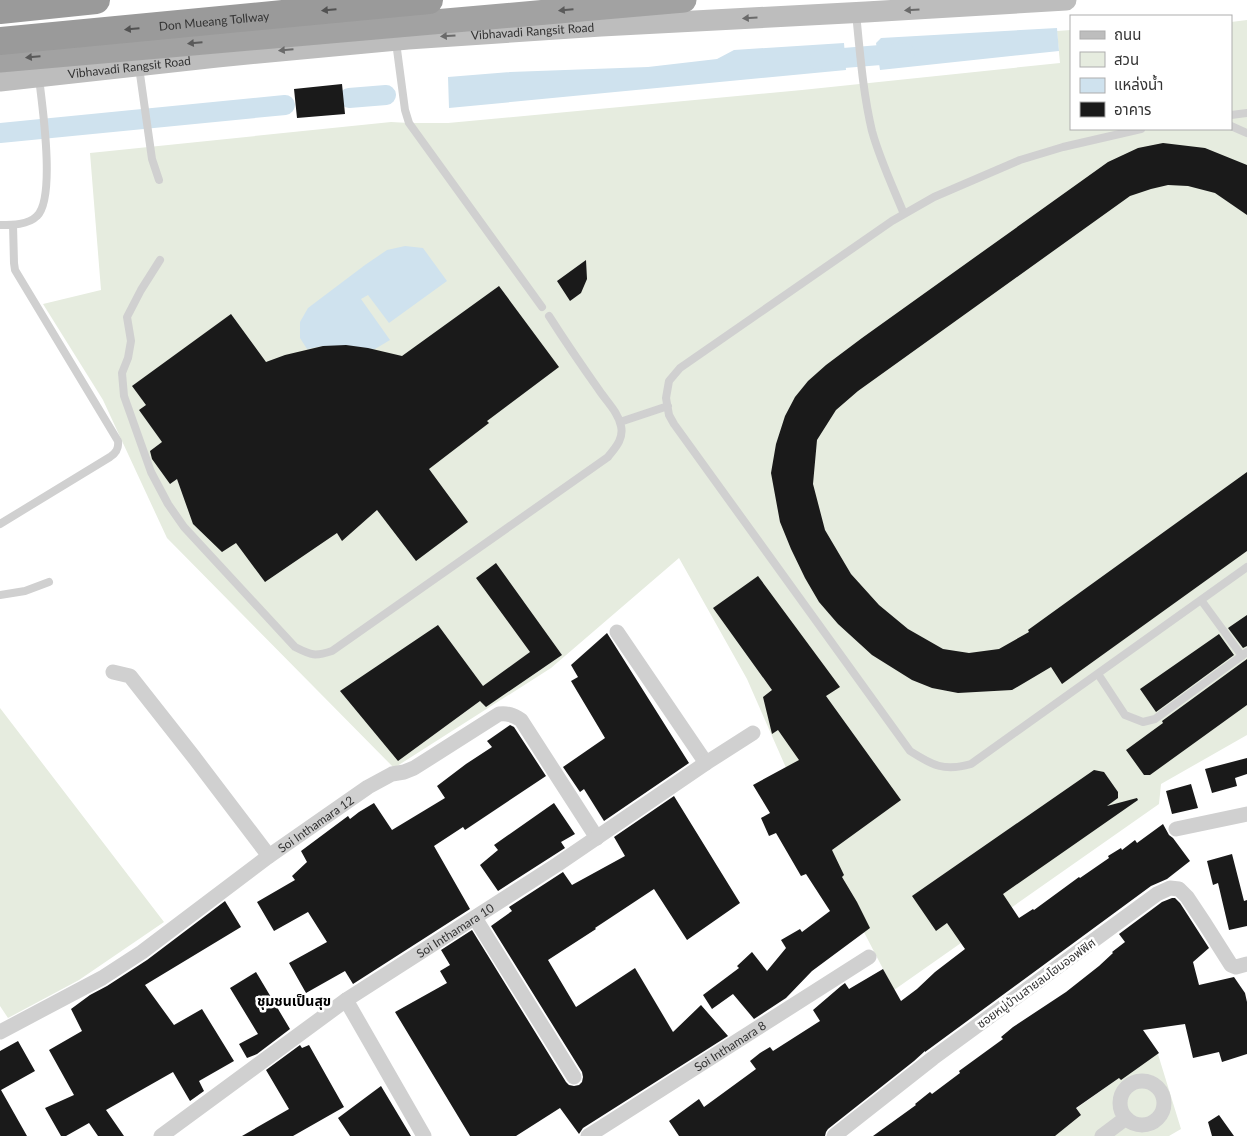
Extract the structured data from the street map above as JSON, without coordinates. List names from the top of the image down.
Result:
{
  "streets": {
    "highway": ["Don Mueang Tollway", "Vibhavadi Rangsit Road"],
    "street": [
      "Soi Inthamara 12",
      "Soi Inthamara 10",
      "ซอยหมู่บ้านสายลมโฮมออฟฟิศ",
      "Soi Inthamara 8"
    ]
  },
  "crossings": [
    ["Soi Inthamara 12", "Soi Inthamara 10"]
  ],
  "one_way": ["Don Mueang Tollway", "Vibhavadi Rangsit Road"],
  "districts": ["ชุมชนเป็นสุข"],
  "legend": [
    "ถนน",
    "สวน",
    "แหล่งน้ำ",
    "อาคาร"
  ]
}
